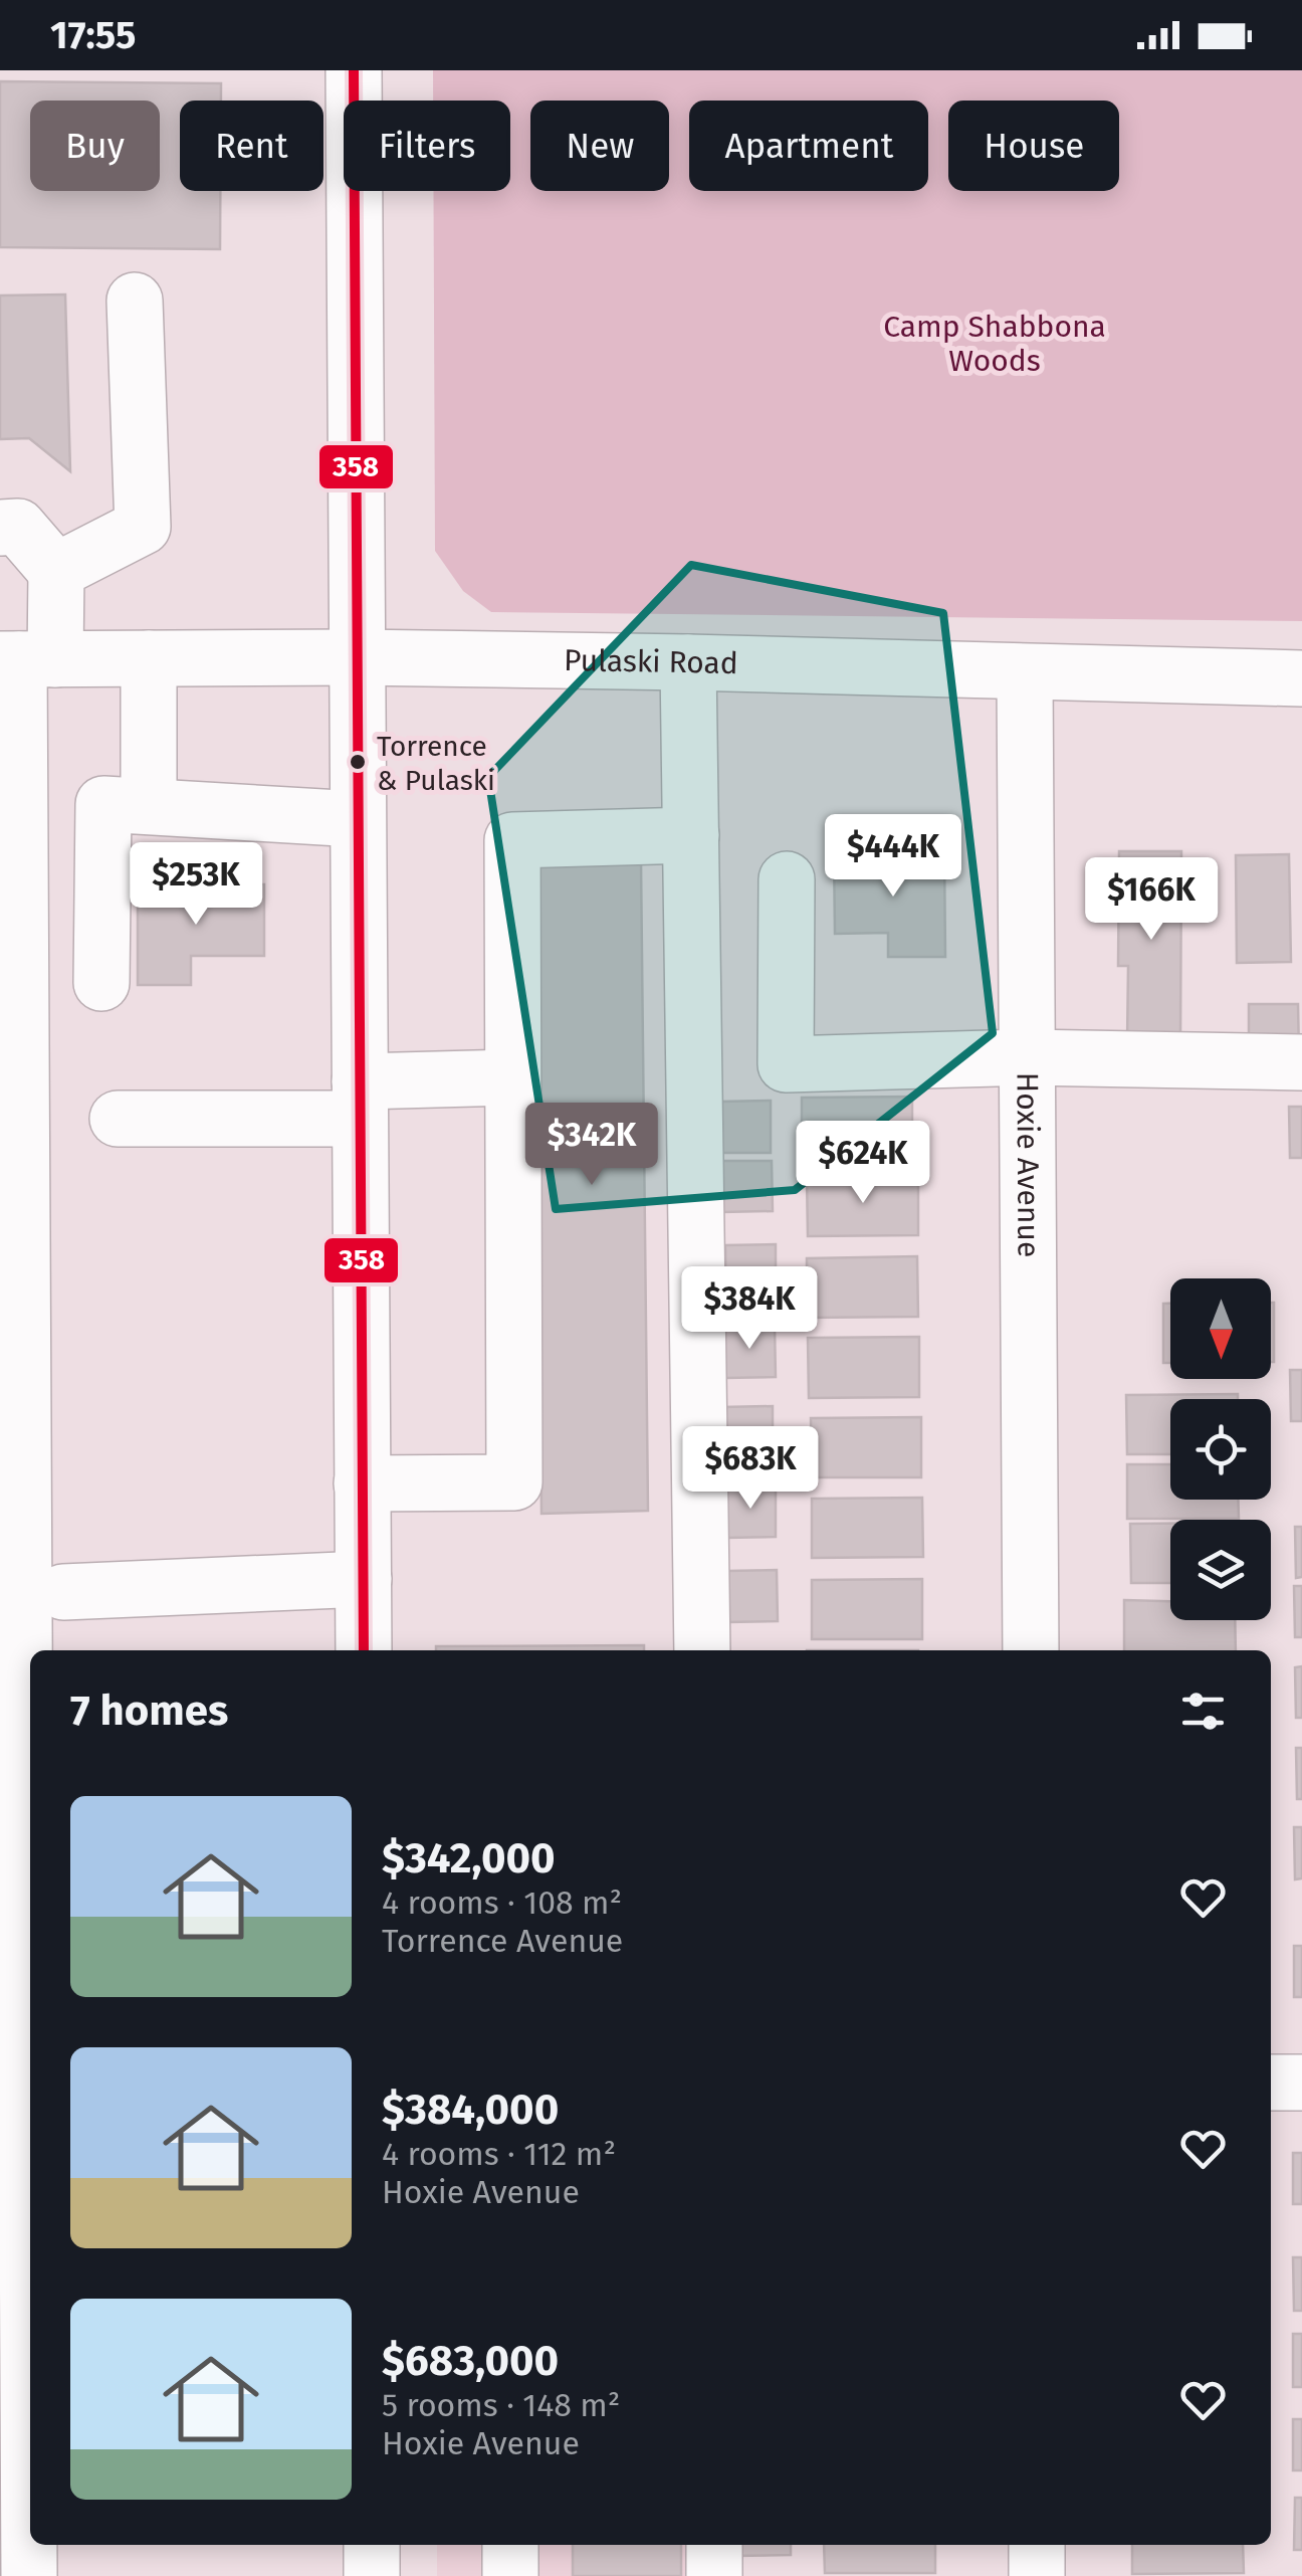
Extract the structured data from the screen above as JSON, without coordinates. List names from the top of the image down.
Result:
{
  "streets": {
    "street": ["Pulaski Road", "Hoxie Avenue"]
  },
  "crossings": [
    ["Pulaski Road", "Hoxie Avenue"]
  ],
  "parks": ["Camp Shabbona Woods"],
  "places": ["Torrence & Pulaski"],
  "lines": ["transit line 358"],
  "north": "bottom",
  "page": {
    "status": "17:55",
    "chip": [
      "Buy",
      "Rent",
      "Filters",
      "New",
      "Apartment",
      "House"
    ],
    "price": [
      "$444K",
      "$253K",
      "$166K",
      "$342K",
      "$624K",
      "$384K",
      "$683K"
    ],
    "heading": "7 homes",
    "list": [
      {
        "name": "$342,000",
        "note": "4 rooms · 108 m² · Torrence Avenue"
      },
      {
        "name": "$384,000",
        "note": "4 rooms · 112 m² · Hoxie Avenue"
      },
      {
        "name": "$683,000",
        "note": "5 rooms · 148 m² · Hoxie Avenue"
      }
    ]
  }
}
